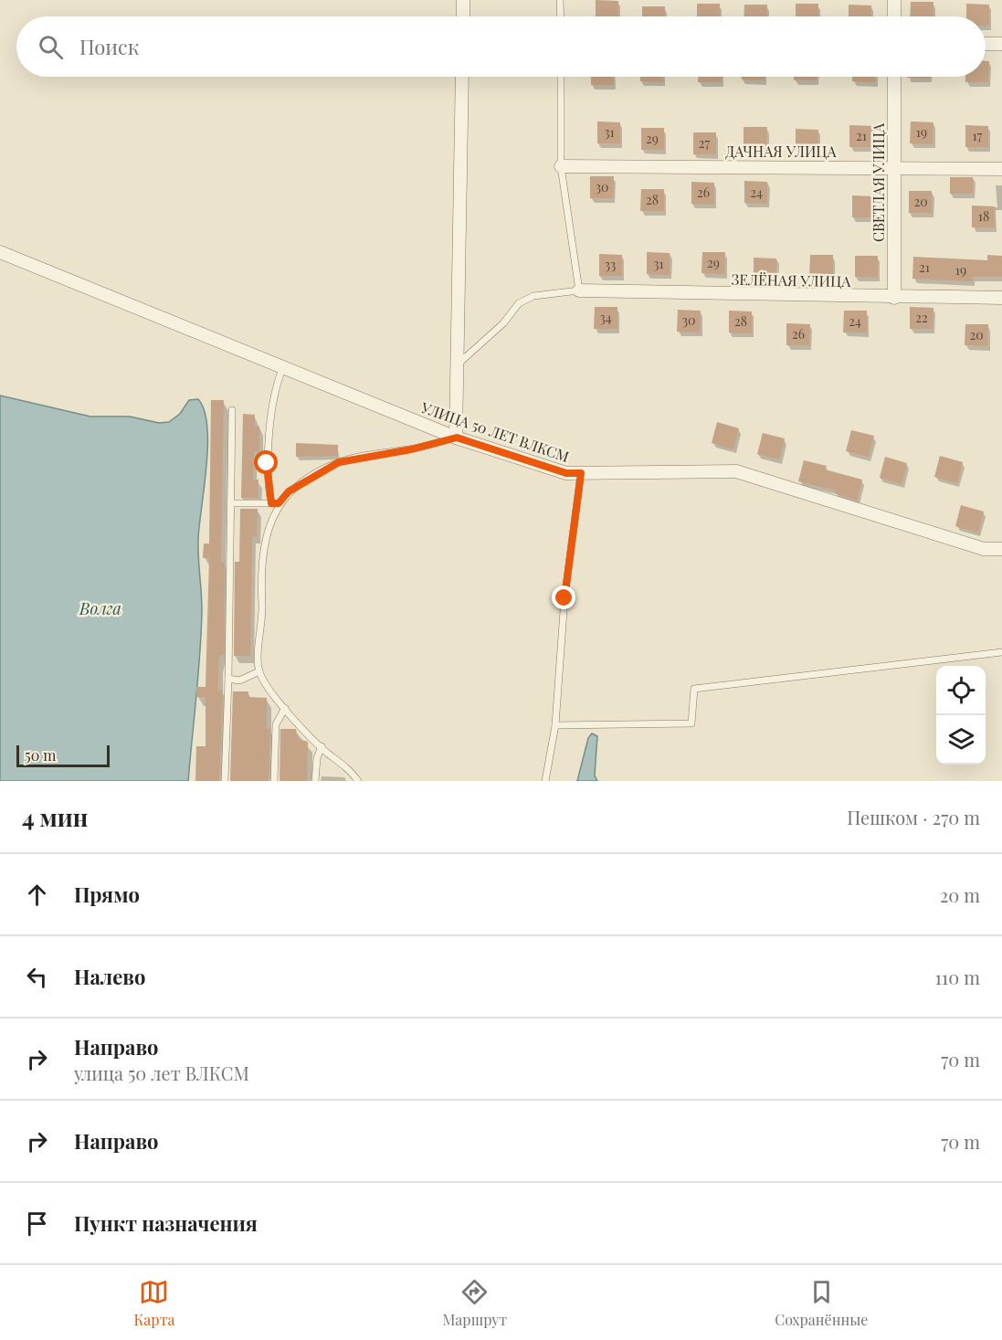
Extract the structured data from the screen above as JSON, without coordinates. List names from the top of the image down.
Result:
{
  "streets": {
    "street": [
      "ДАЧНАЯ УЛИЦА",
      "СВЕТЛАЯ УЛИЦА",
      "ЗЕЛЁНАЯ УЛИЦА",
      "УЛИЦА 50 ЛЕТ ВЛКСМ"
    ]
  },
  "crossings": [
    ["ДАЧНАЯ УЛИЦА", "СВЕТЛАЯ УЛИЦА"],
    ["СВЕТЛАЯ УЛИЦА", "ЗЕЛЁНАЯ УЛИЦА"]
  ],
  "water": ["Волга"],
  "house_numbers": [
    "31",
    "19",
    "21",
    "17",
    "29",
    "27",
    "30",
    "26",
    "24",
    "28",
    "20",
    "18",
    "29",
    "31",
    "33",
    "21",
    "19",
    "34",
    "22",
    "30",
    "28",
    "24",
    "26",
    "20"
  ],
  "scale_bar": "50 m",
  "page": {
    "search": "Поиск",
    "scale": "50 m",
    "heading": ["4 мин", "Пешком · 270 m"],
    "list": [
      ["Прямо", "20 m"],
      ["Налево", "110 m"],
      ["Направо", "улица 50 лет ВЛКСМ", "70 m"],
      ["Направо", "70 m"],
      "Пункт назначения"
    ],
    "nav": ["Карта", "Маршрут", "Сохранённые"]
  }
}
